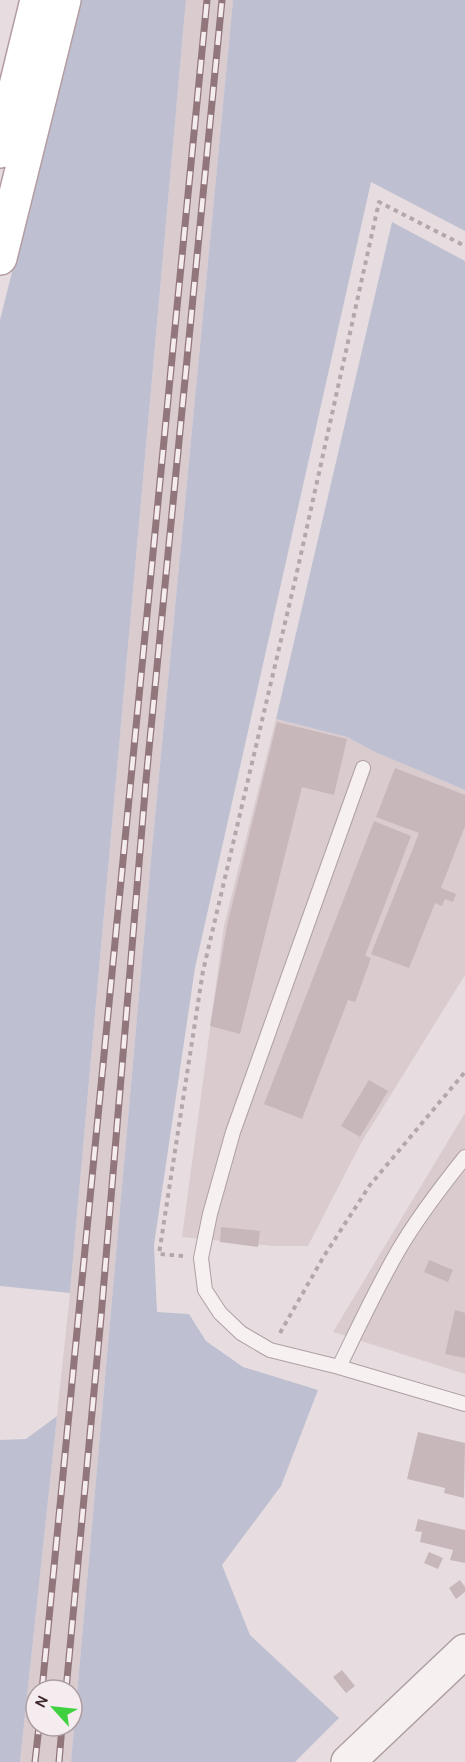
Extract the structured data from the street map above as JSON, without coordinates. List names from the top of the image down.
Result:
{
  "north": "top left"
}
